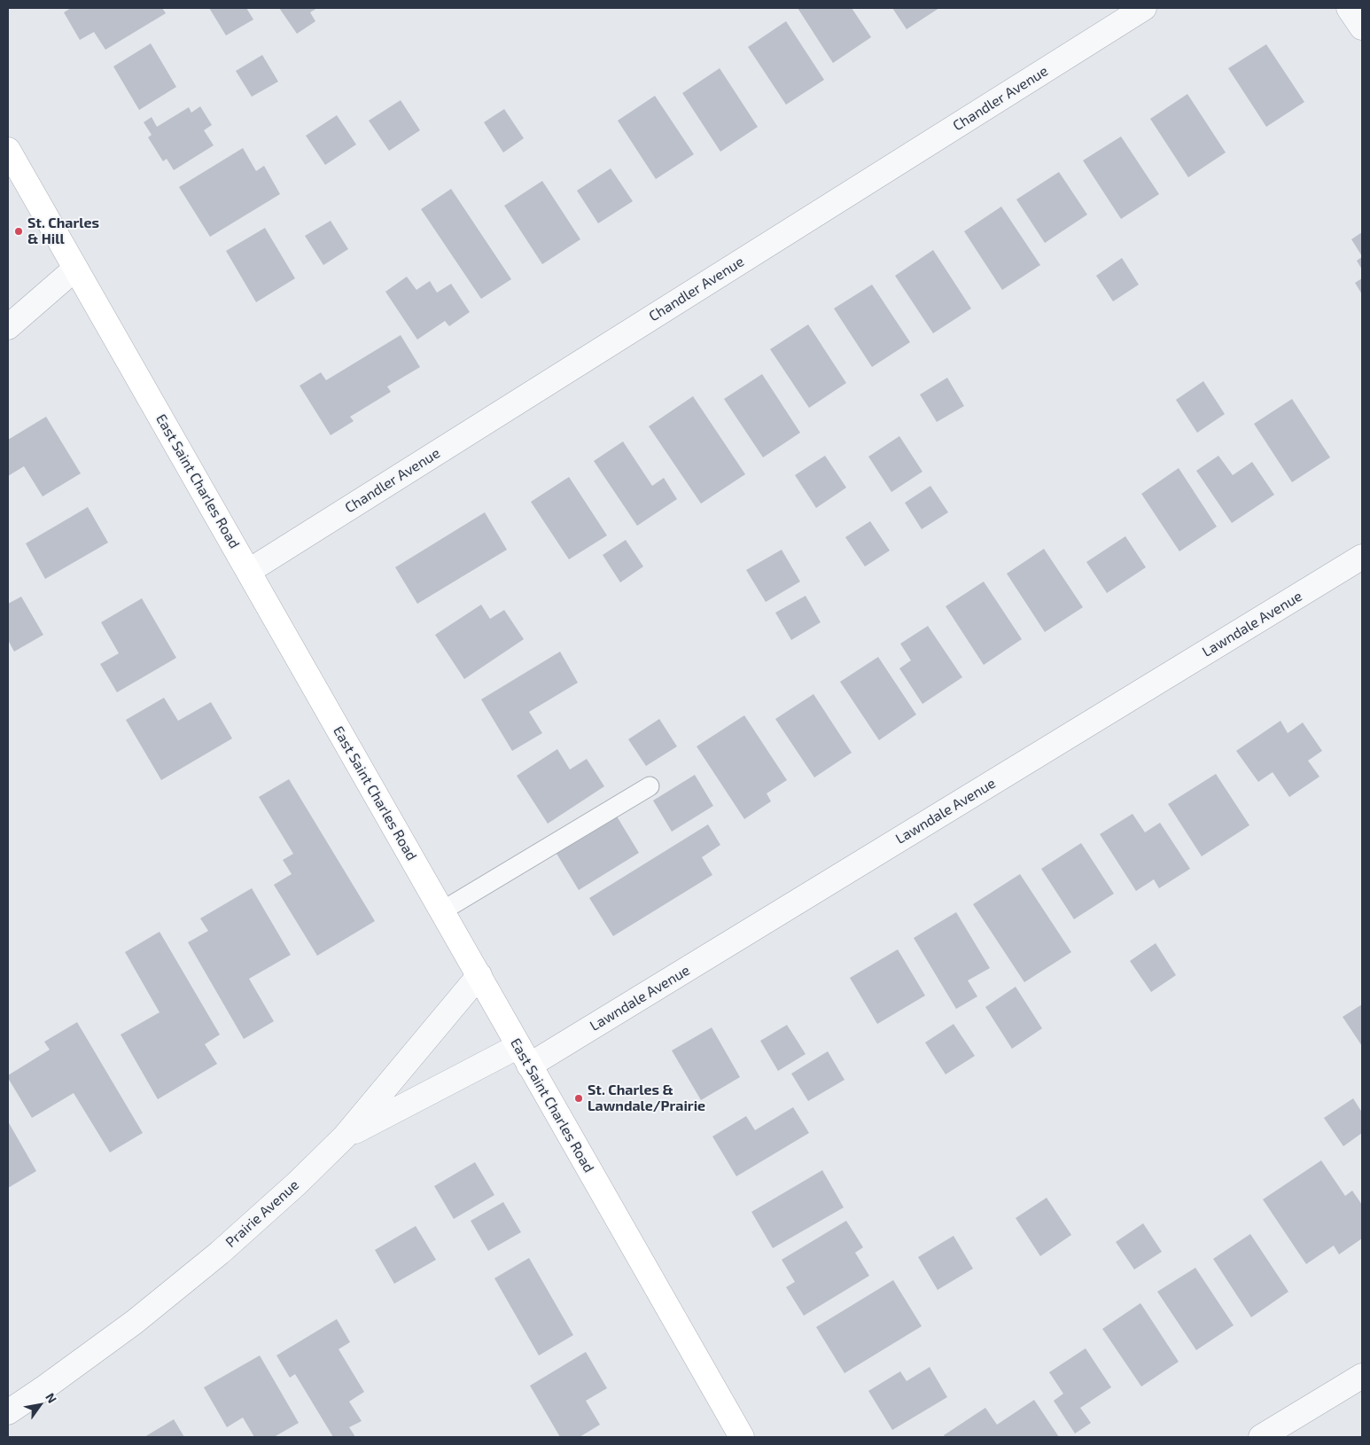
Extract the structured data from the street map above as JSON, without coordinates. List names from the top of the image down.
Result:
{
  "streets": {
    "main road": ["East Saint Charles Road"],
    "street": ["Chandler Avenue", "Lawndale Avenue", "Prairie Avenue"]
  },
  "crossings": [
    ["Chandler Avenue", "East Saint Charles Road"],
    ["East Saint Charles Road", "Lawndale Avenue"],
    ["East Saint Charles Road", "Prairie Avenue"],
    ["Lawndale Avenue", "Prairie Avenue"]
  ],
  "places": ["St. Charles & Hill", "St. Charles & Lawndale/Prairie"],
  "north": "top right"
}
